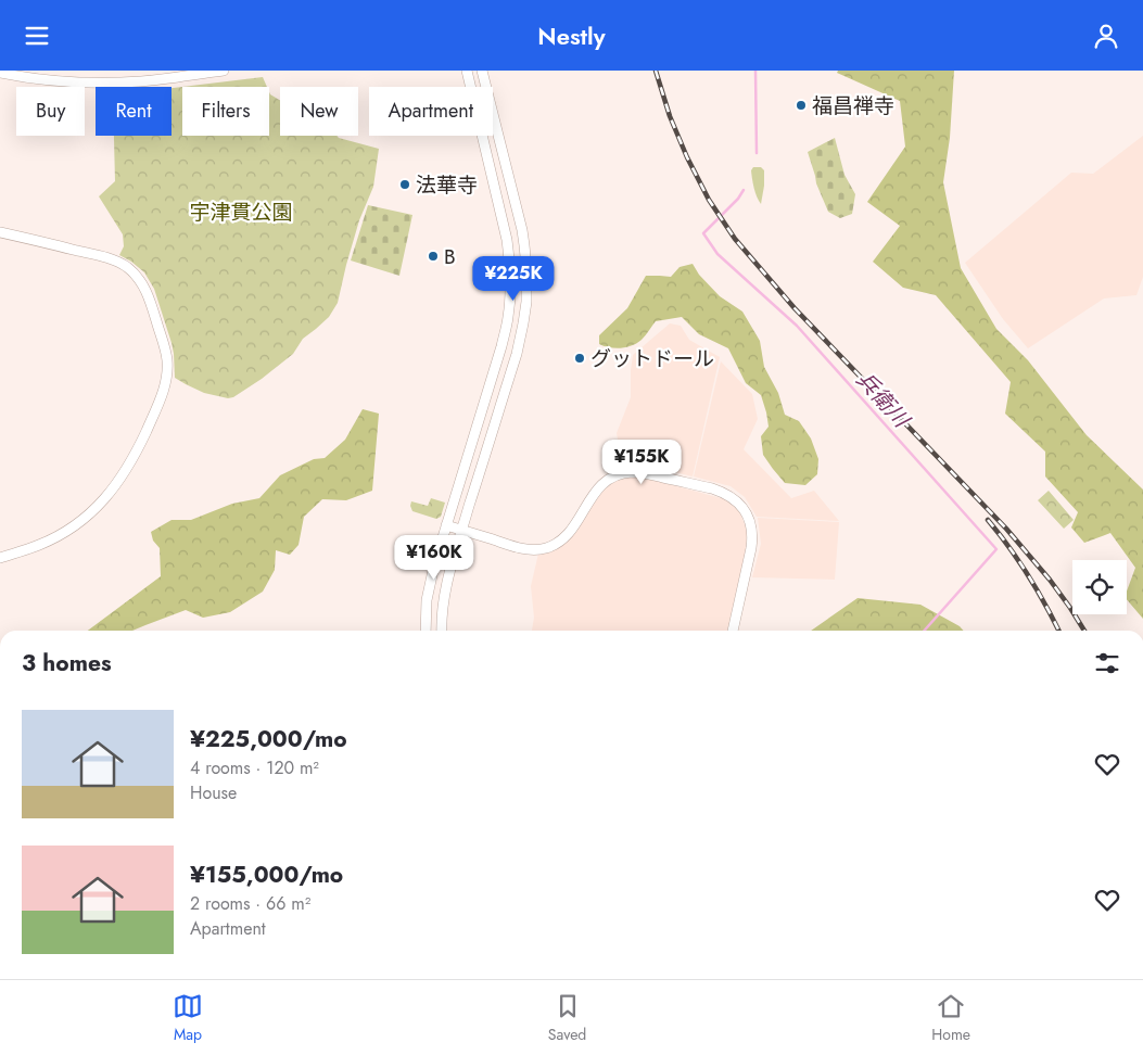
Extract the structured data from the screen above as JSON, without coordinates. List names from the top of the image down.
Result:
{
  "water": ["兵衛川"],
  "parks": ["宇津貫公園"],
  "places": [
    "福昌禅寺",
    "法華寺",
    "B",
    "グットドール"
  ],
  "page": {
    "header": "Nestly",
    "chip": [
      "Buy",
      "Rent",
      "Filters",
      "New",
      "Apartment"
    ],
    "price": ["¥225K", "¥155K", "¥160K"],
    "heading": "3 homes",
    "list": [
      {
        "name": "¥225,000/mo",
        "note": "4 rooms · 120 m² · House"
      },
      {
        "name": "¥155,000/mo",
        "note": "2 rooms · 66 m² · Apartment"
      }
    ],
    "tabs": ["Map", "Saved", "Home"]
  }
}
